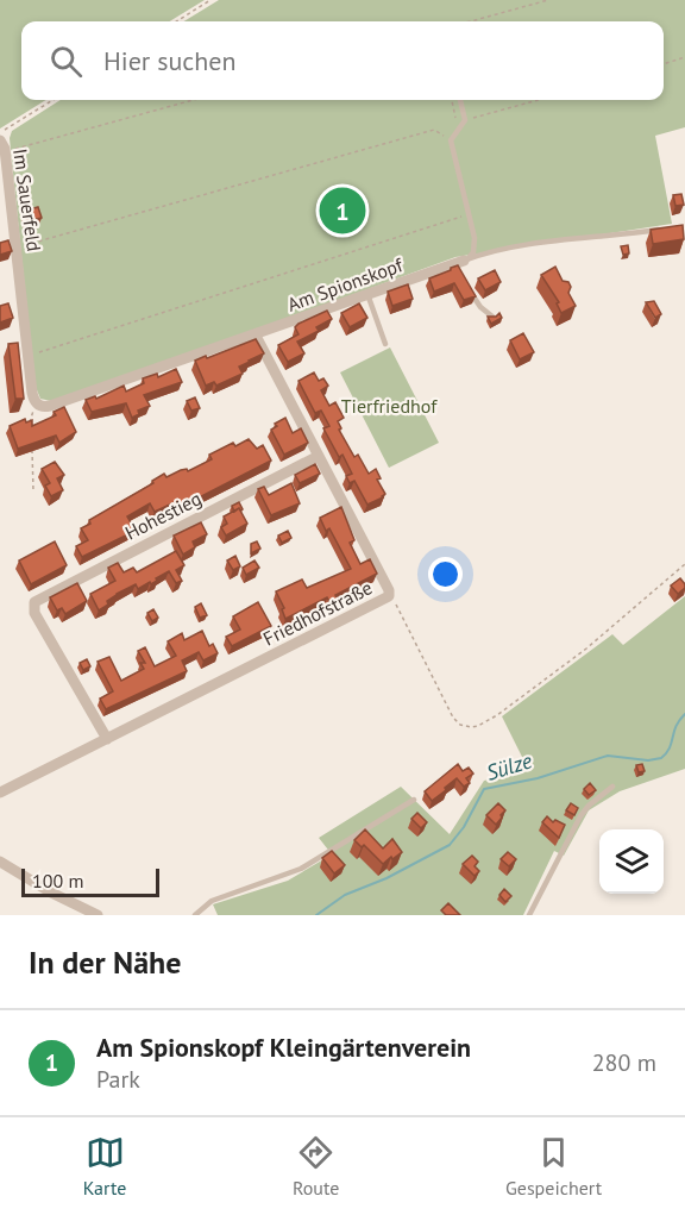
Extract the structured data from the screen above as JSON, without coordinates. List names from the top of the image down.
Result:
{
  "streets": {
    "street": [
      "Im Sauerfeld",
      "Am Spionskopf",
      "Hohestieg",
      "Friedhofstraße"
    ]
  },
  "crossings": [
    ["Im Sauerfeld", "Am Spionskopf"],
    ["Am Spionskopf", "Friedhofstraße"],
    ["Hohestieg", "Friedhofstraße"]
  ],
  "water": ["Sülze"],
  "parks": ["Tierfriedhof"],
  "scale_bar": "100 m",
  "page": {
    "search": "Hier suchen",
    "pins": "1",
    "scale": "100 m",
    "heading": "In der Nähe",
    "list": [
      {
        "mark": "1",
        "name": "Am Spionskopf Kleingärtenverein",
        "note": "Park",
        "value": "280 m"
      }
    ],
    "nav": ["Karte", "Route", "Gespeichert"]
  }
}
